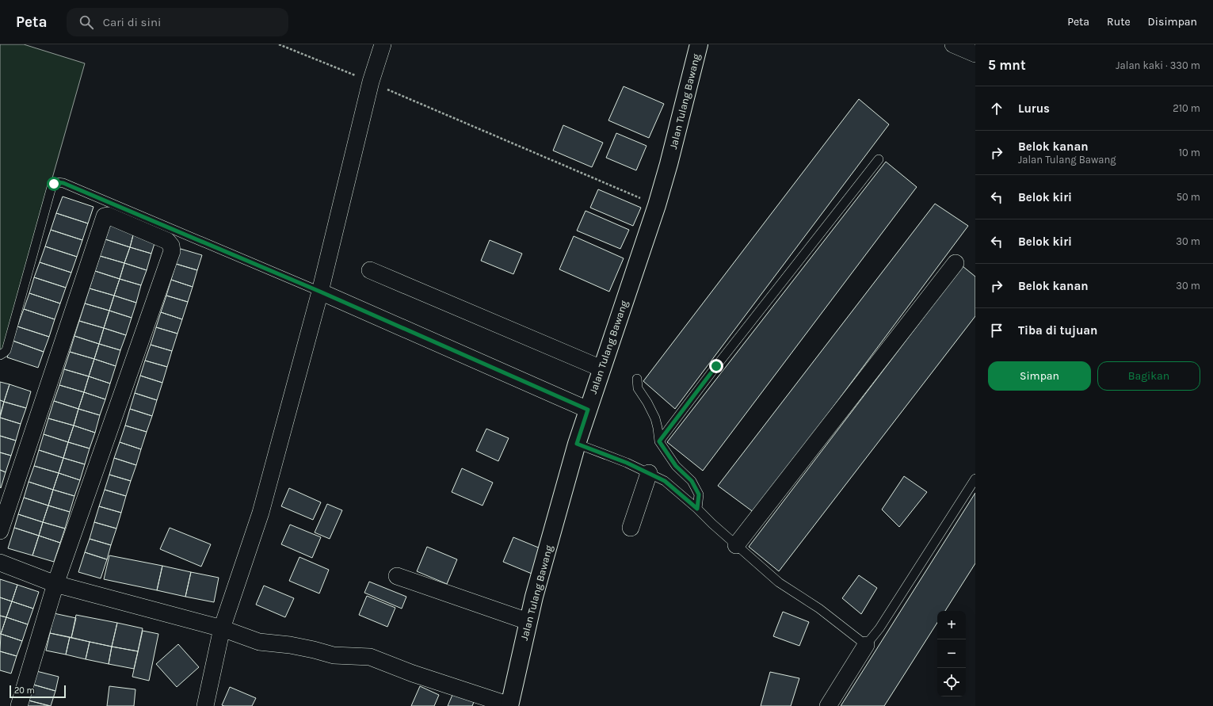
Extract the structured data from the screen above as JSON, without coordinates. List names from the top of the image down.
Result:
{
  "streets": {
    "street": ["Jalan Tulang Bawang"]
  },
  "scale_bar": "20 m",
  "page": {
    "header": "Peta",
    "search": "Cari di sini",
    "nav": ["Peta", "Rute", "Disimpan"],
    "heading": ["5 mnt", "Jalan kaki · 330 m"],
    "list": [
      ["Lurus", "210 m"],
      ["Belok kanan", "Jalan Tulang Bawang", "10 m"],
      ["Belok kiri", "50 m"],
      ["Belok kiri", "30 m"],
      ["Belok kanan", "30 m"],
      "Tiba di tujuan"
    ],
    "buttons": ["Simpan", "Bagikan"],
    "map_buttons": ["+", "−"],
    "scale": "20 m"
  }
}
